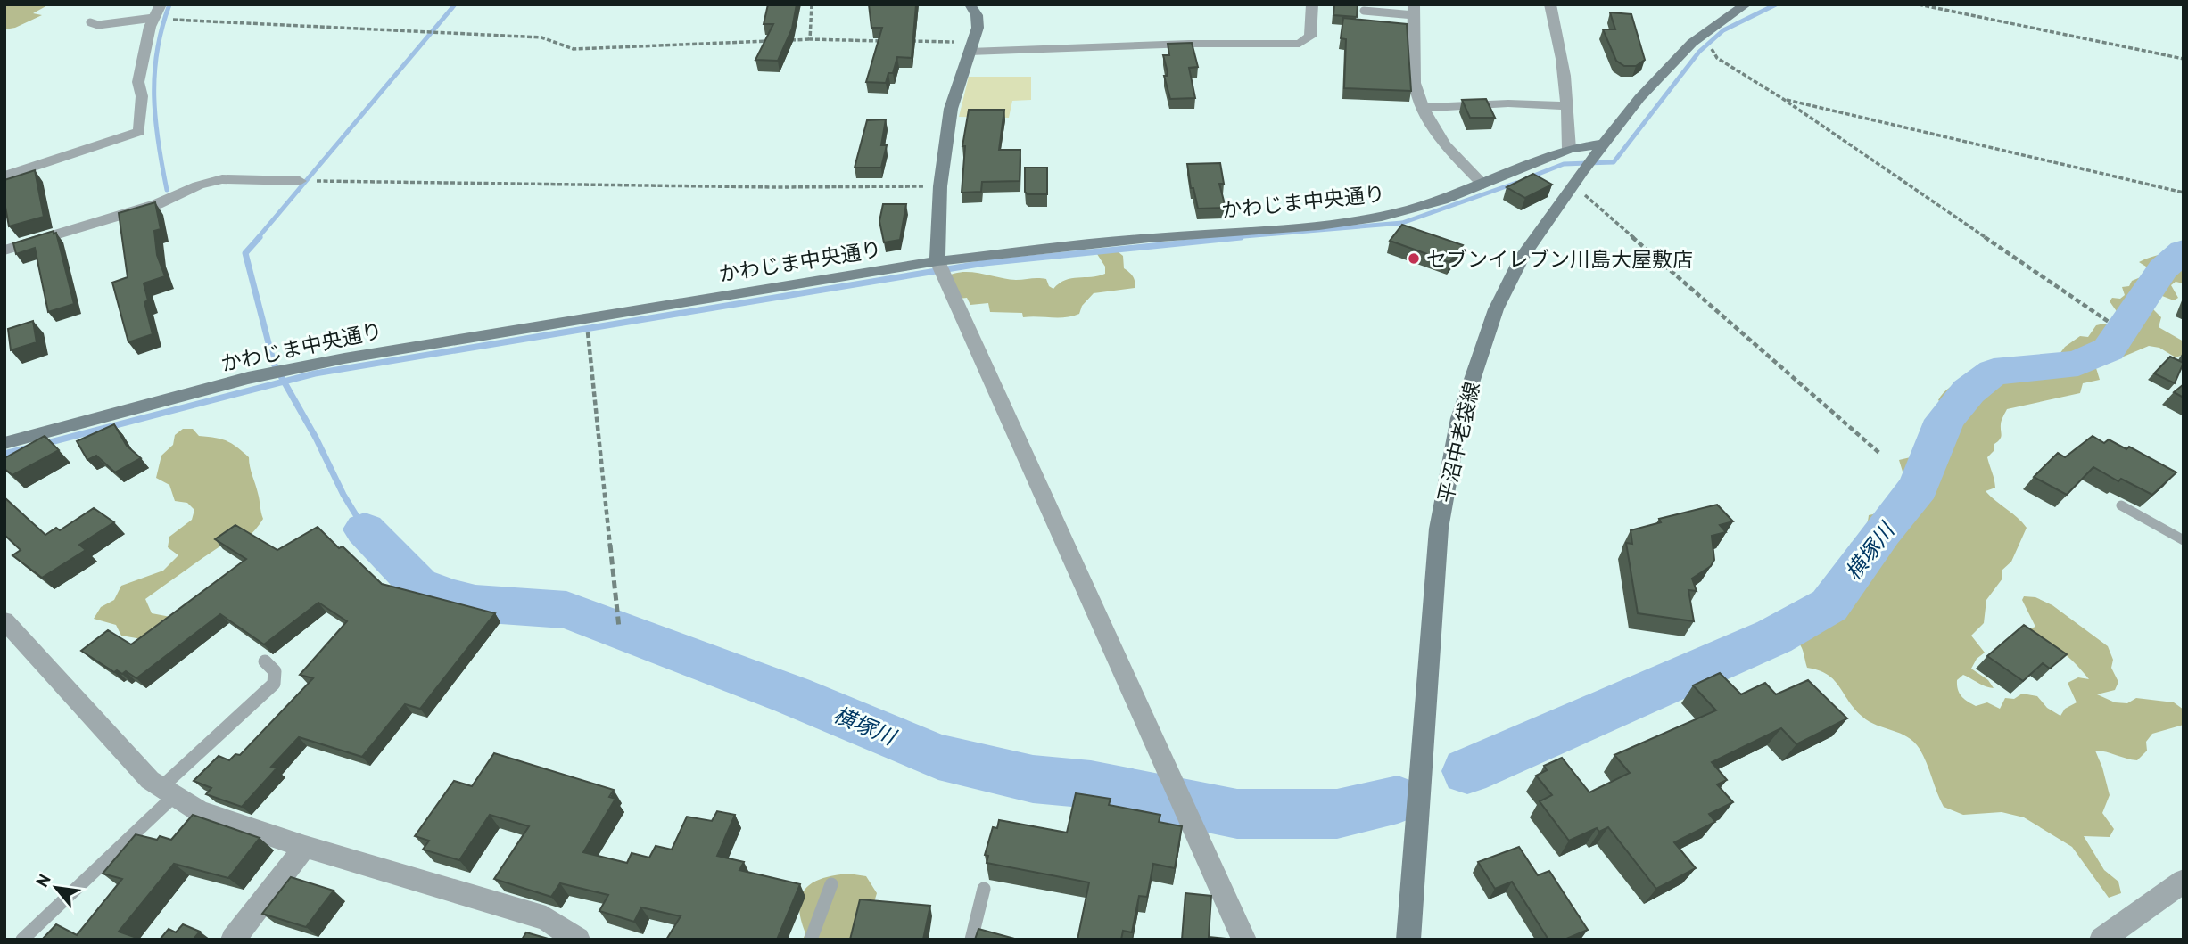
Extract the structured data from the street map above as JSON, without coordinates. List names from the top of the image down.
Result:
{
  "streets": {
    "street": ["かわじま中央通り", "平沼中老袋線"]
  },
  "crossings": [
    ["かわじま中央通り", "平沼中老袋線"]
  ],
  "water": ["横塚川"],
  "places": ["セブンイレブン川島大屋敷店"],
  "north": "top left"
}
